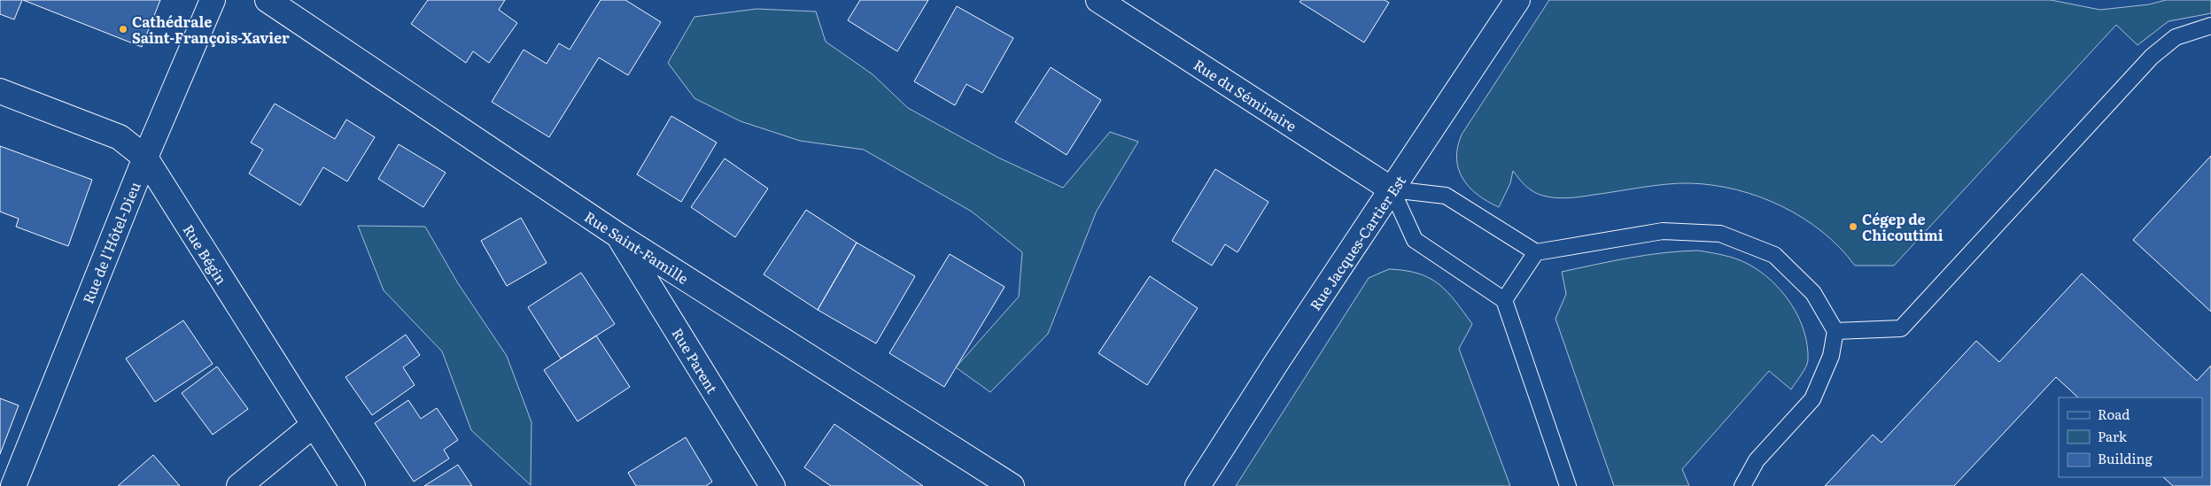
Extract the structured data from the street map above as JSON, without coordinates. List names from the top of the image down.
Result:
{
  "streets": {
    "street": [
      "Rue du Séminaire",
      "Rue de l'Hôtel-Dieu",
      "Rue Jacques-Cartier Est",
      "Rue Saint-Famille",
      "Rue Bégin",
      "Rue Parent"
    ]
  },
  "crossings": [
    ["Rue du Séminaire", "Rue Jacques-Cartier Est"],
    ["Rue de l'Hôtel-Dieu", "Rue Bégin"],
    ["Rue Saint-Famille", "Rue Parent"]
  ],
  "places": ["Cathédrale Saint-François-Xavier", "Cégep de Chicoutimi"],
  "legend": ["Road", "Park", "Building"]
}
